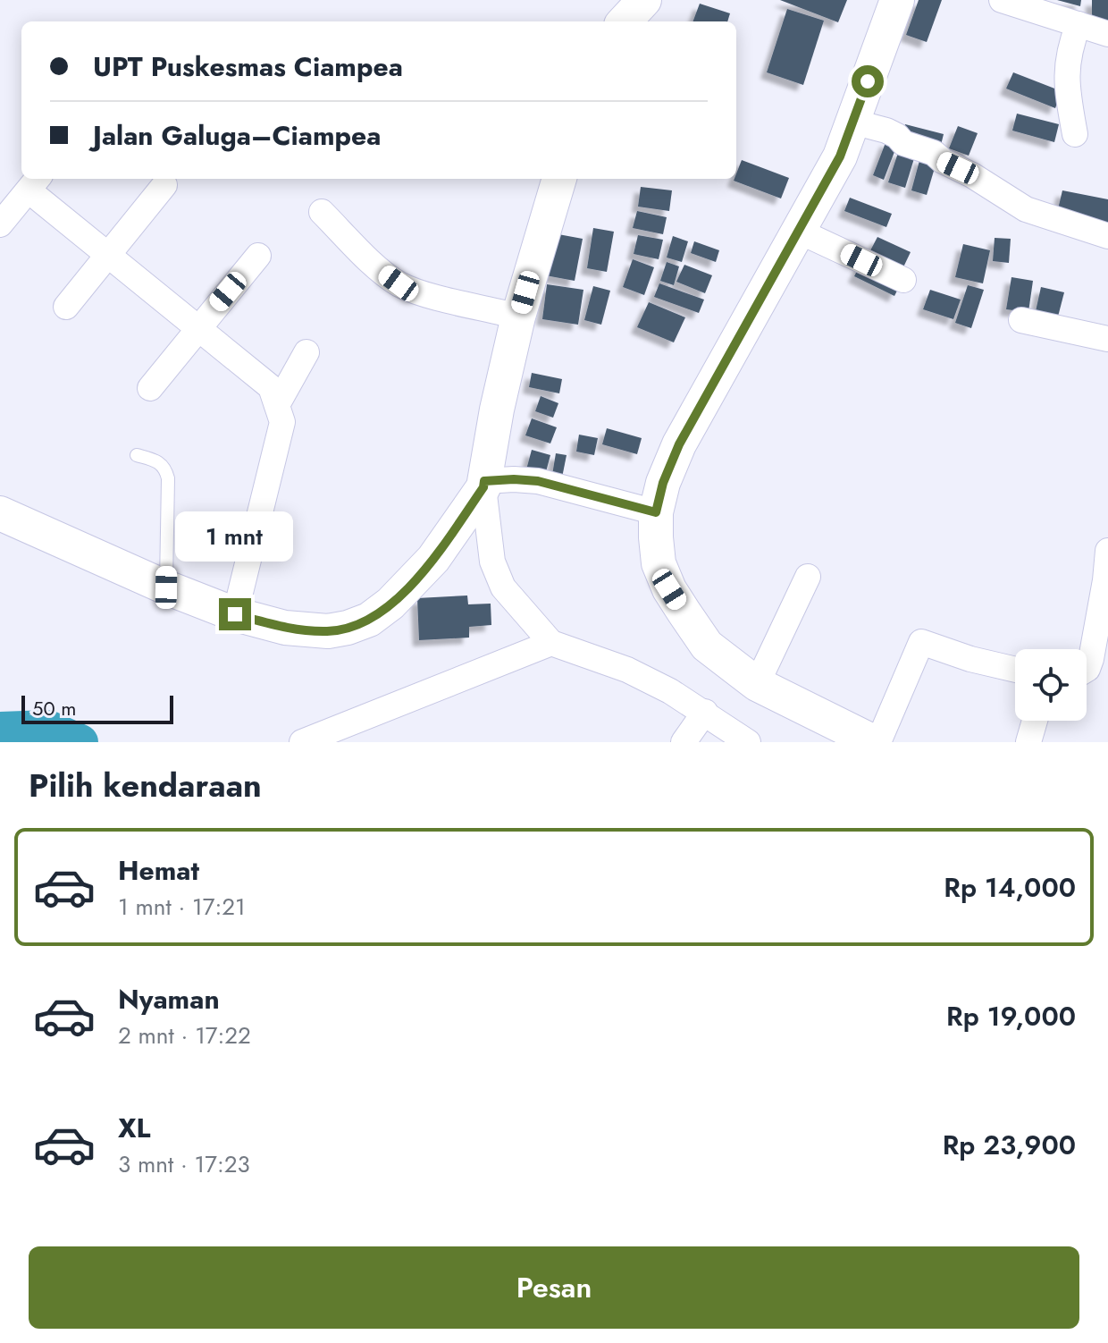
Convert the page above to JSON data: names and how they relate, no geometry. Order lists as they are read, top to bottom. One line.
{"scale_bar":"50 m","page":{"banner":["UPT Puskesmas Ciampea","Jalan Galuga–Ciampea"],"bubble":"1 mnt","scale":"50 m","heading":"Pilih kendaraan","list":[{"name":"Hemat","note":"1 mnt · 17:21","value":"Rp 14,000"},{"name":"Nyaman","note":"2 mnt · 17:22","value":"Rp 19,000"},{"name":"XL","note":"3 mnt · 17:23","value":"Rp 23,900"}],"buttons":"Pesan"}}
